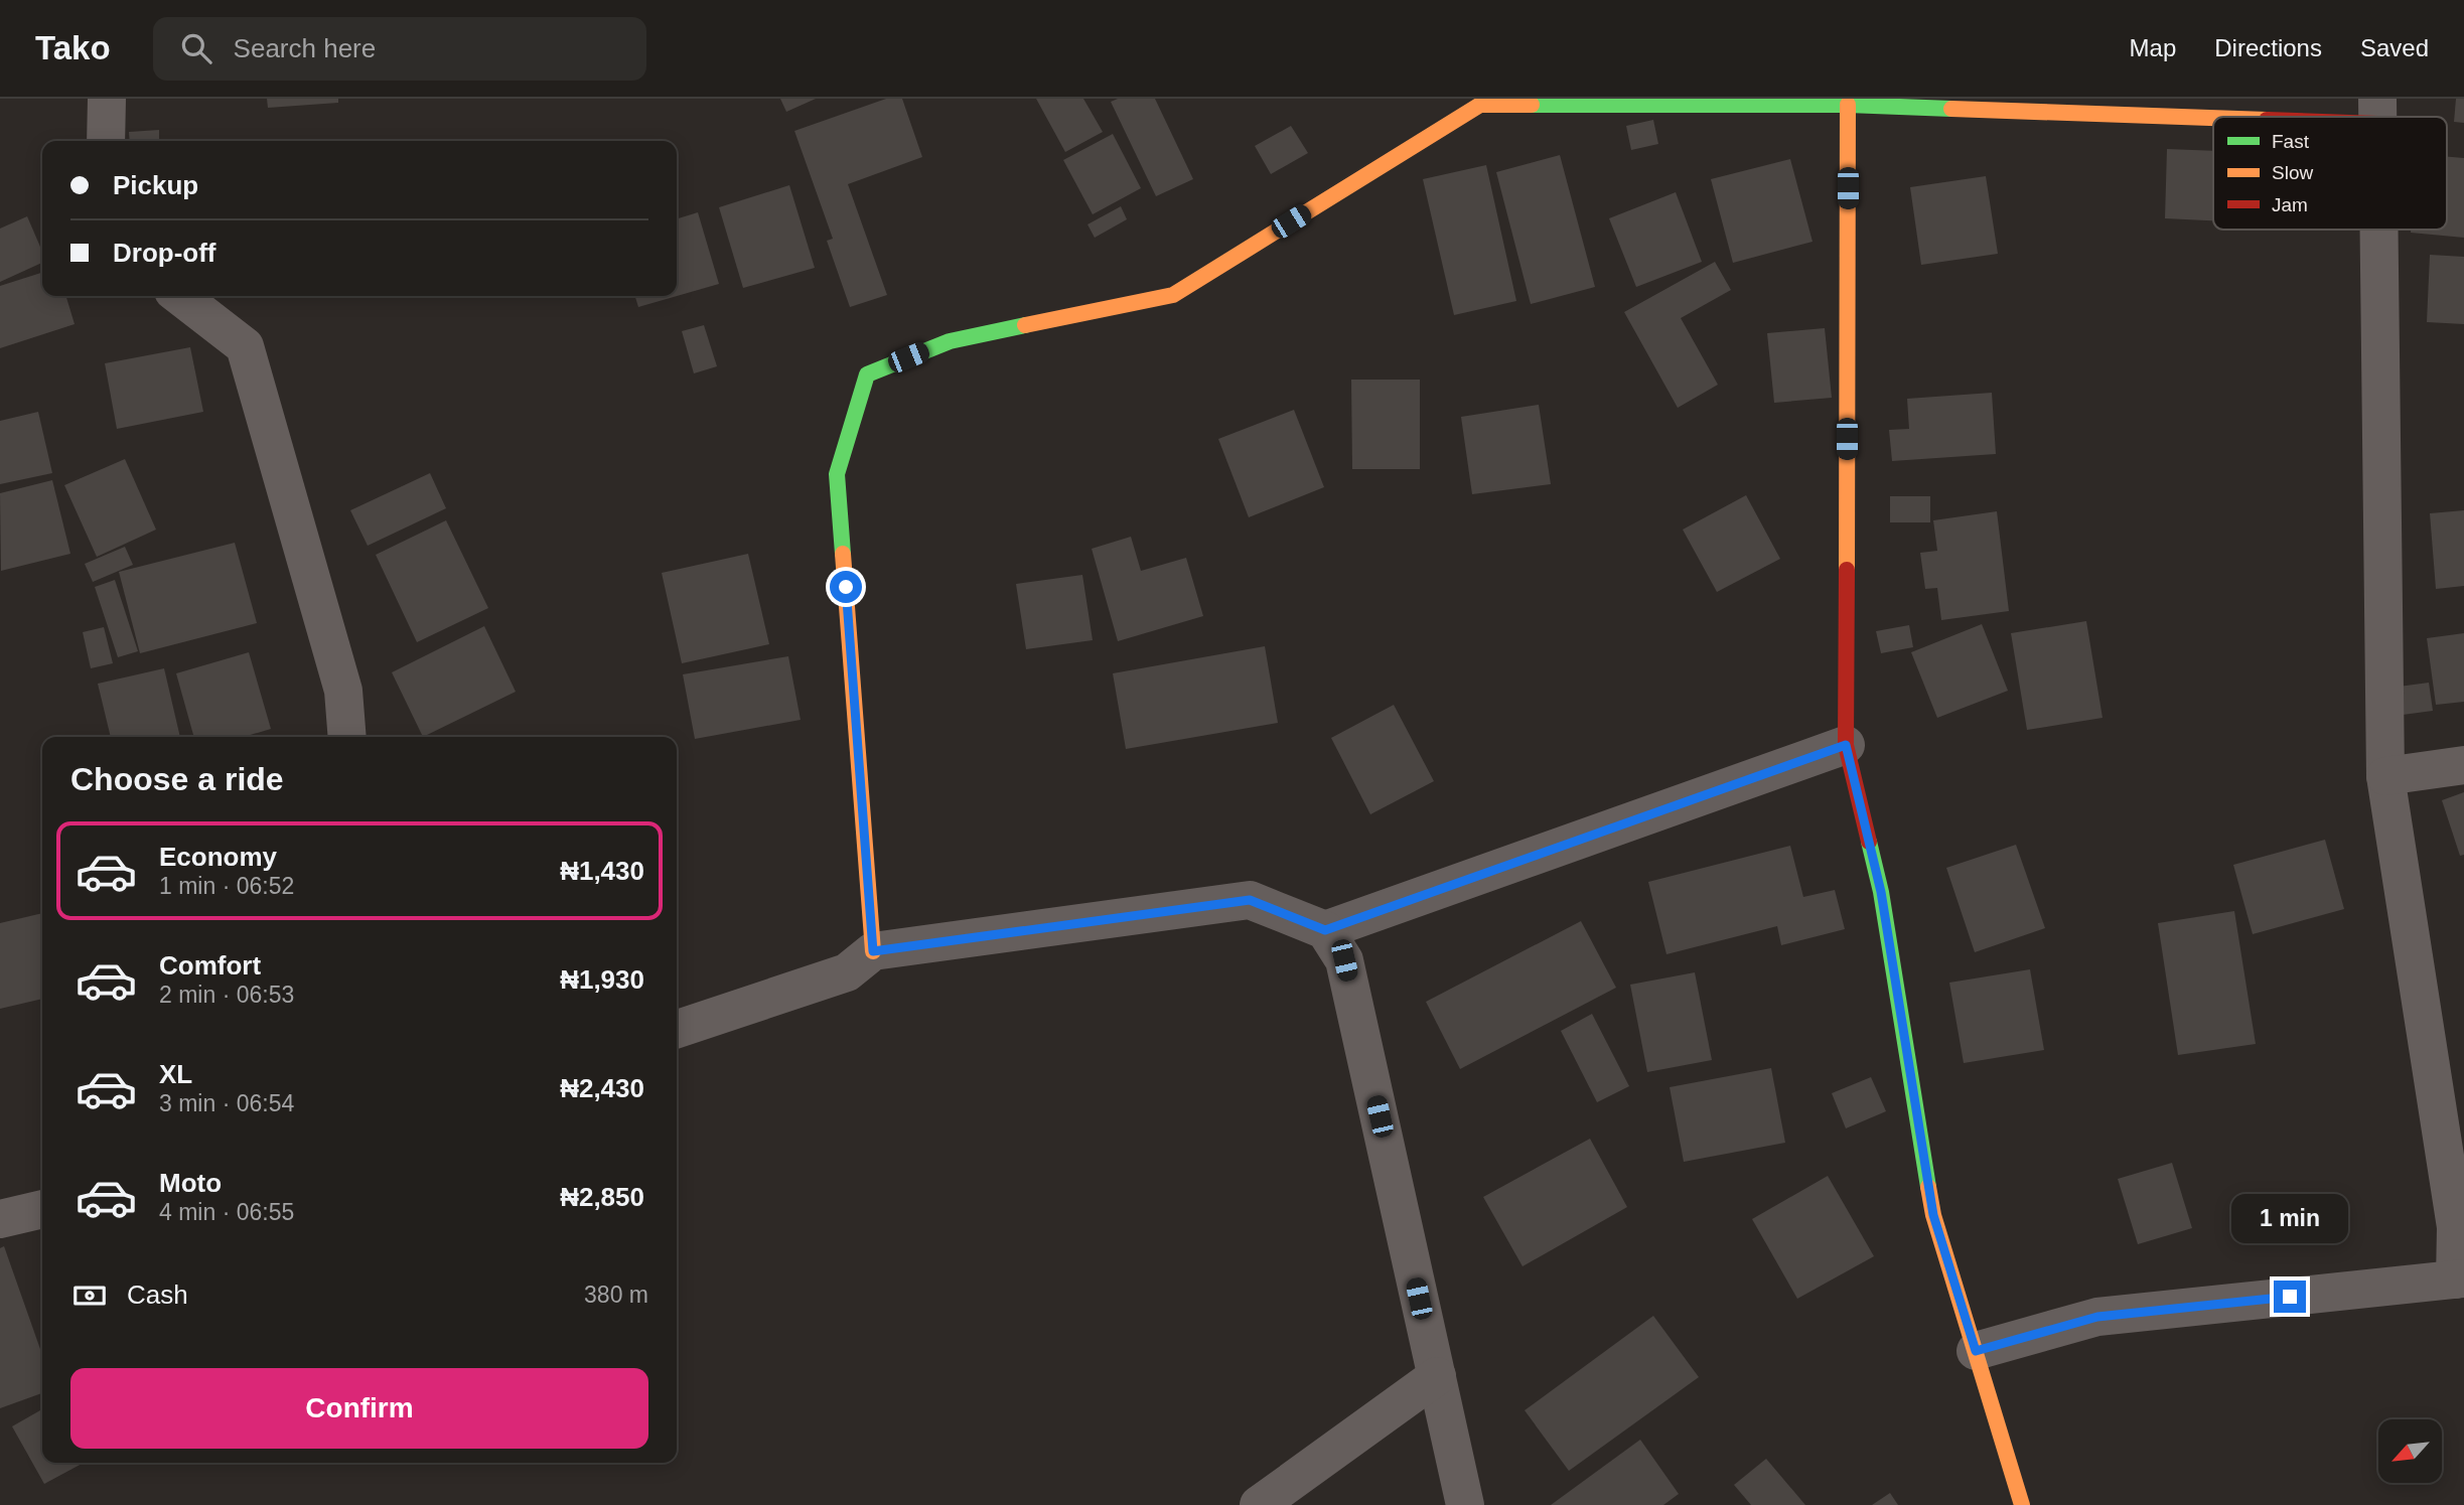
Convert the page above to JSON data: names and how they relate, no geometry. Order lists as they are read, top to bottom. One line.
{"legend":["Fast","Slow","Jam"],"north":"bottom left","page":{"header":"Tako","search":"Search here","nav":["Map","Directions","Saved"],"banner":["Pickup","Drop-off"],"heading":"Choose a ride","list":[{"name":"Economy","note":"1 min · 06:52","value":"₦1,430"},{"name":"Comfort","note":"2 min · 06:53","value":"₦1,930"},{"name":"XL","note":"3 min · 06:54","value":"₦2,430"},{"name":"Moto","note":"4 min · 06:55","value":"₦2,850"}],"bubble":"1 min","pay":["Cash","380 m"],"buttons":"Confirm"}}
